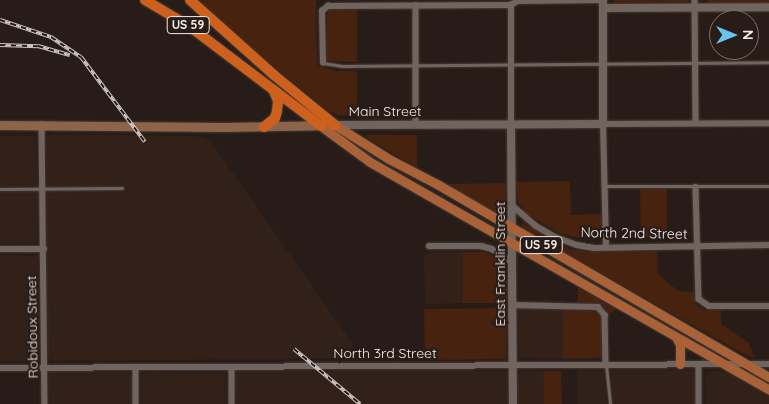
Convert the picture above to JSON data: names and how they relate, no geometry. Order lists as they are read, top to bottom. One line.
{"streets":{"highway":["US 59"],"main road":["Main Street"],"street":["North 2nd Street","East Franklin Street","Robidoux Street","North 3rd Street"]},"crossings":[["US 59","Main Street"],["US 59","East Franklin Street"],["US 59","North 3rd Street"],["Main Street","East Franklin Street"],["Main Street","Robidoux Street"],["North 2nd Street","East Franklin Street"],["East Franklin Street","North 3rd Street"],["Robidoux Street","North 3rd Street"]],"north":"right"}
